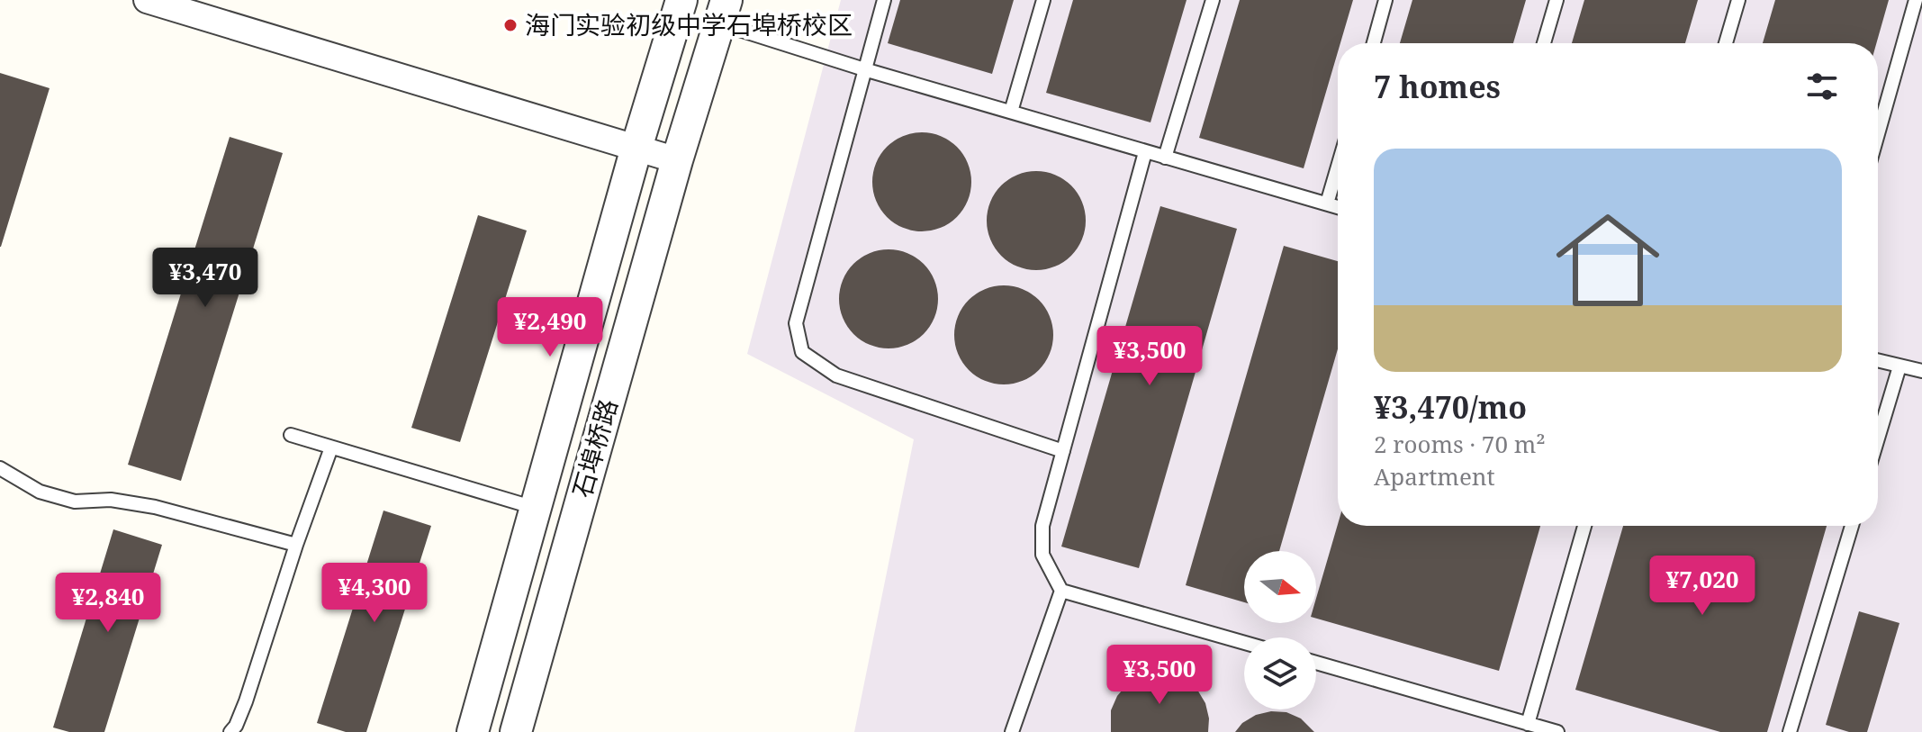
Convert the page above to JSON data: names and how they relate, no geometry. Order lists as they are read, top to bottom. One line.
{"streets":{"street":["石埠桥路"]},"places":["海门实验初级中学石埠桥校区"],"north":"right","page":{"heading":"7 homes","list":[{"name":"¥3,470/mo","note":"2 rooms · 70 m² · Apartment"}],"price":["¥3,470","¥2,490","¥3,500","¥7,020","¥4,300","¥2,840","¥3,500"]}}
